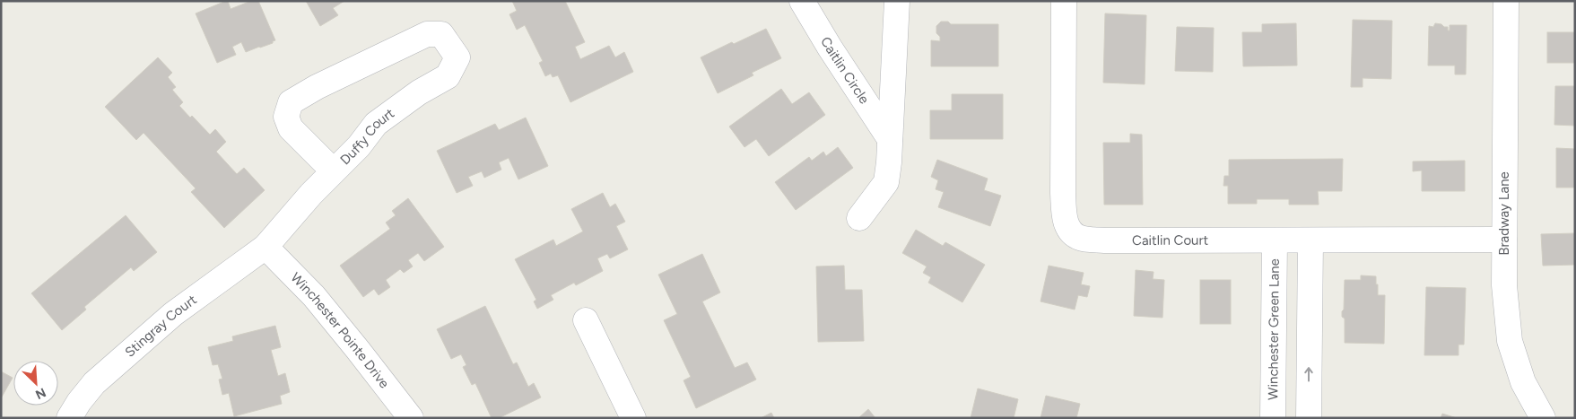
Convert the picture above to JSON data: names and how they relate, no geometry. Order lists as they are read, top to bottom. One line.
{"streets":{"street":["Caitlin Circle","Duffy Court","Bradway Lane","Caitlin Court","Stingray Court","Winchester Green Lane","Winchester Pointe Drive"]},"crossings":[["Duffy Court","Stingray Court"],["Duffy Court","Winchester Pointe Drive"],["Bradway Lane","Caitlin Court"],["Caitlin Court","Winchester Green Lane"],["Stingray Court","Winchester Pointe Drive"]],"north":"bottom right"}
